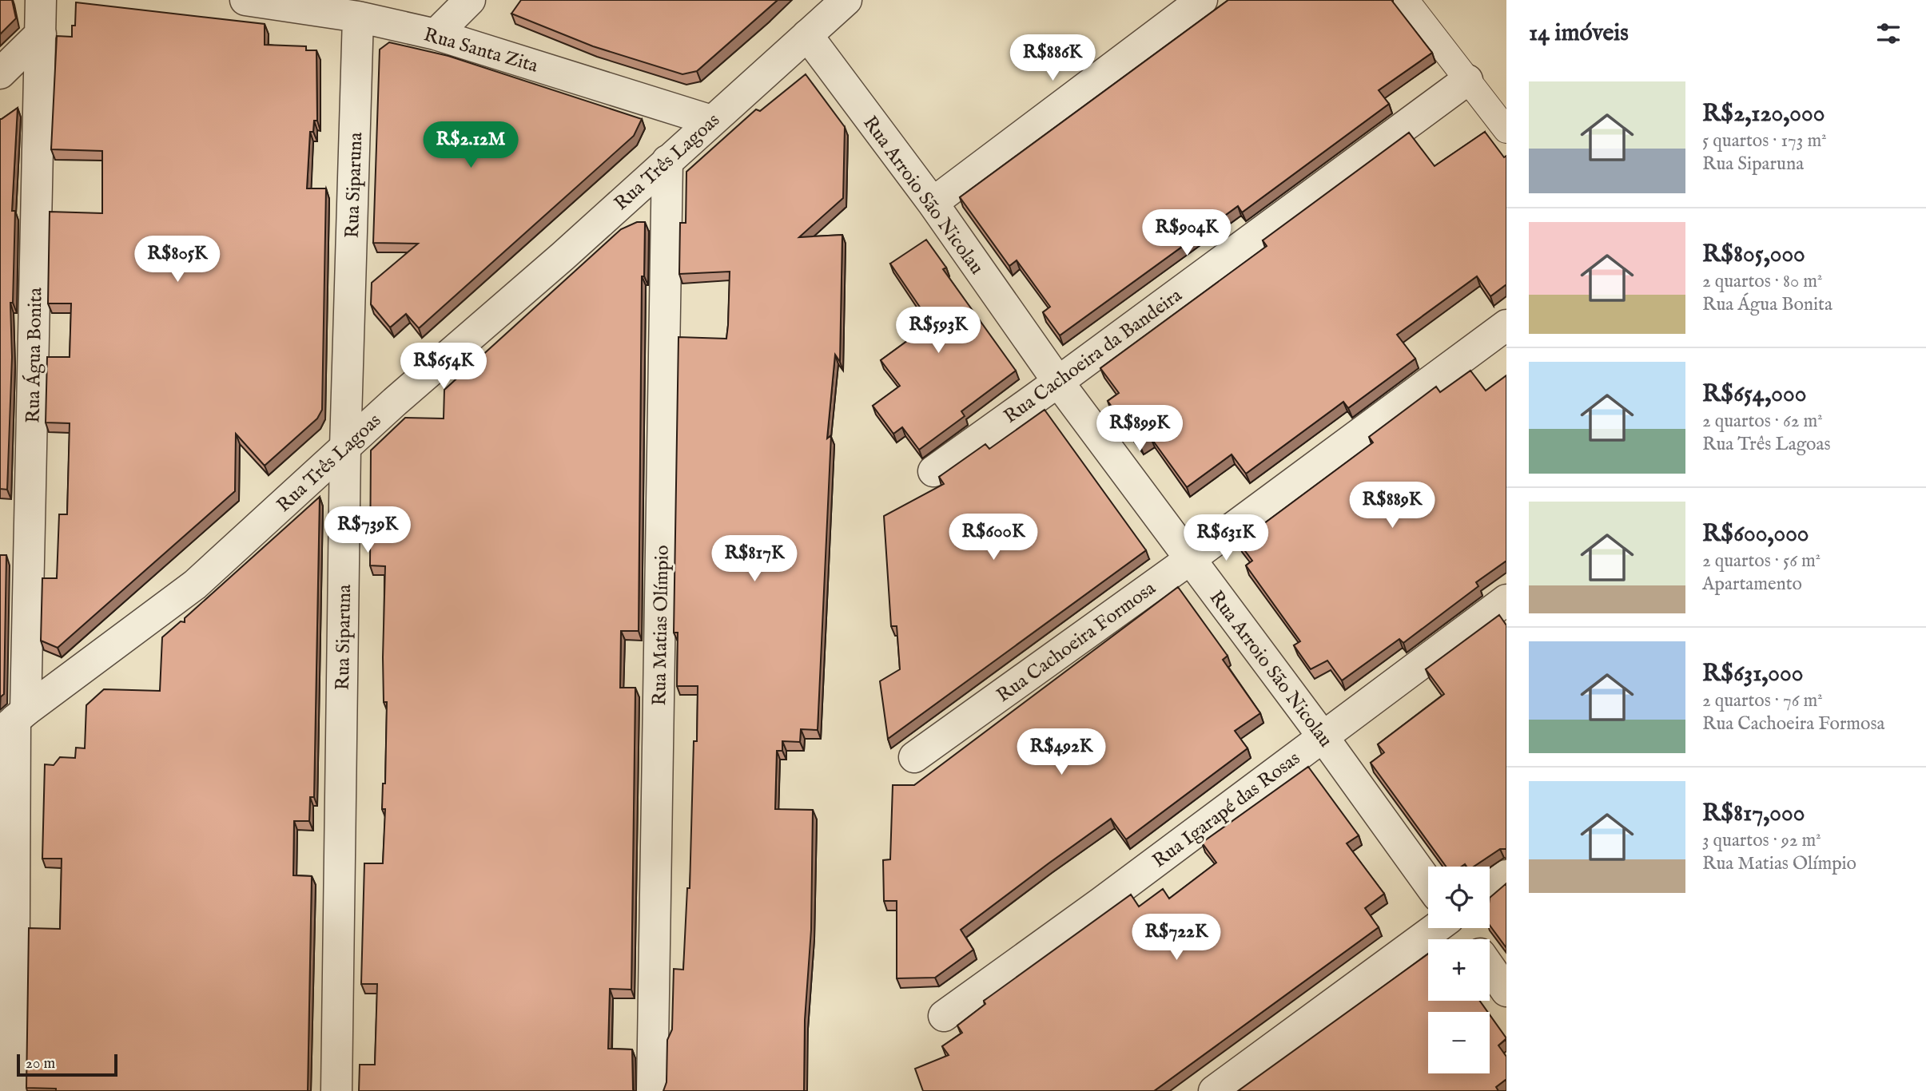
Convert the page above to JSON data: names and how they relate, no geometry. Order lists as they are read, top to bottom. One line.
{"streets":{"street":["Rua Santa Zita","Rua Três Lagoas","Rua Siparuna","Rua Arroio São Nicolau","Rua Água Bonita","Rua Cachoeira da Bandeira","Rua Matias Olímpio","Rua Cachoeira Formosa","Rua Igarapé das Rosas"]},"crossings":[["Rua Santa Zita","Rua Três Lagoas"],["Rua Santa Zita","Rua Siparuna"],["Rua Três Lagoas","Rua Siparuna"],["Rua Três Lagoas","Rua Arroio São Nicolau"],["Rua Três Lagoas","Rua Água Bonita"],["Rua Três Lagoas","Rua Matias Olímpio"],["Rua Arroio São Nicolau","Rua Cachoeira da Bandeira"],["Rua Arroio São Nicolau","Rua Cachoeira Formosa"],["Rua Arroio São Nicolau","Rua Igarapé das Rosas"]],"scale_bar":"20 m","page":{"heading":"14 imóveis","price":["R$886K","R$2.12M","R$904K","R$805K","R$593K","R$654K","R$899K","R$889K","R$739K","R$600K","R$631K","R$817K","R$492K","R$722K"],"list":[{"name":"R$2,120,000","note":"5 quartos · 173 m² · Rua Siparuna"},{"name":"R$805,000","note":"2 quartos · 80 m² · Rua Água Bonita"},{"name":"R$654,000","note":"2 quartos · 62 m² · Rua Três Lagoas"},{"name":"R$600,000","note":"2 quartos · 56 m² · Apartamento"},{"name":"R$631,000","note":"2 quartos · 76 m² · Rua Cachoeira Formosa"},{"name":"R$817,000","note":"3 quartos · 92 m² · Rua Matias Olímpio"}],"map_buttons":["+","−"],"scale":"20 m"}}
